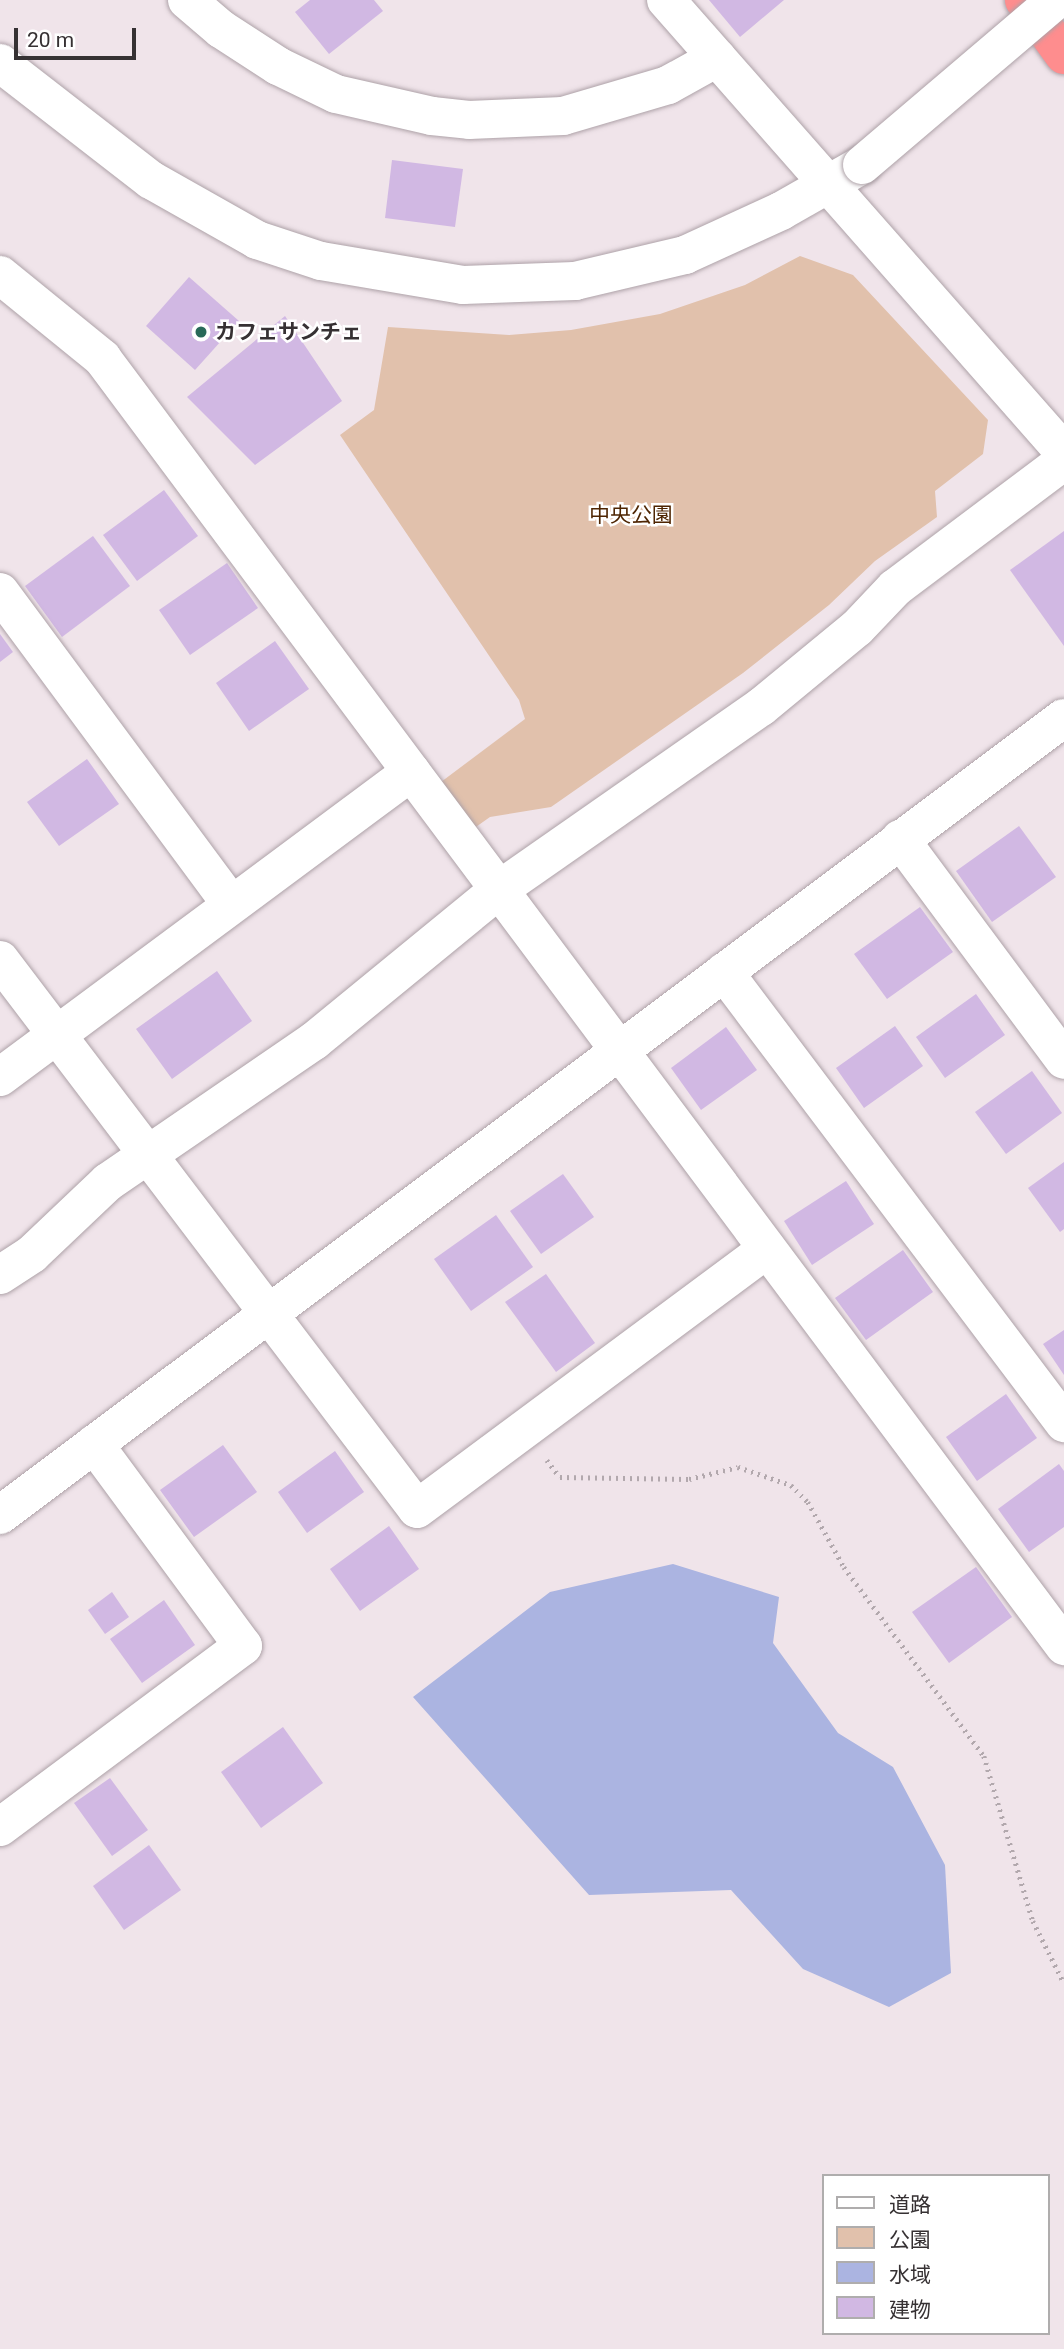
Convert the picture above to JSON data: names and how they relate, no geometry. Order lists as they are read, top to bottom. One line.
{"parks":["中央公園"],"places":["カフェサンチェ"],"legend":["道路","公園","水域","建物"],"scale_bar":"20 m"}
